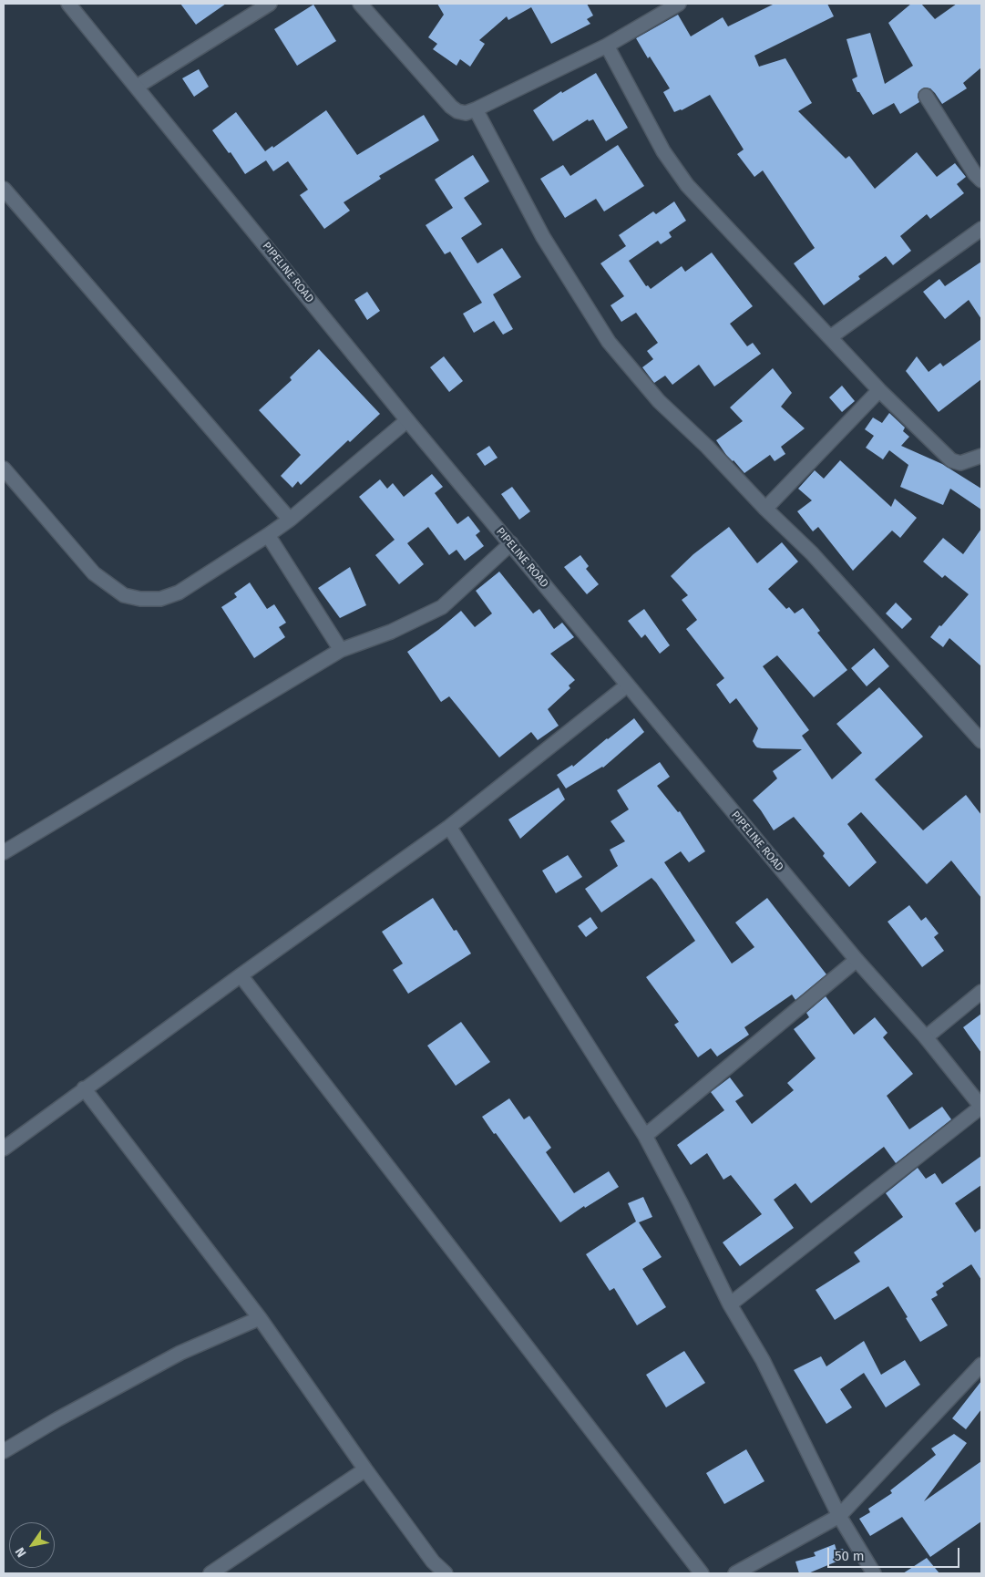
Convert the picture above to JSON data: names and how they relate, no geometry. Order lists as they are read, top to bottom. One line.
{"streets":{"street":["PIPELINE ROAD"]},"scale_bar":"50 m","north":"bottom left"}
